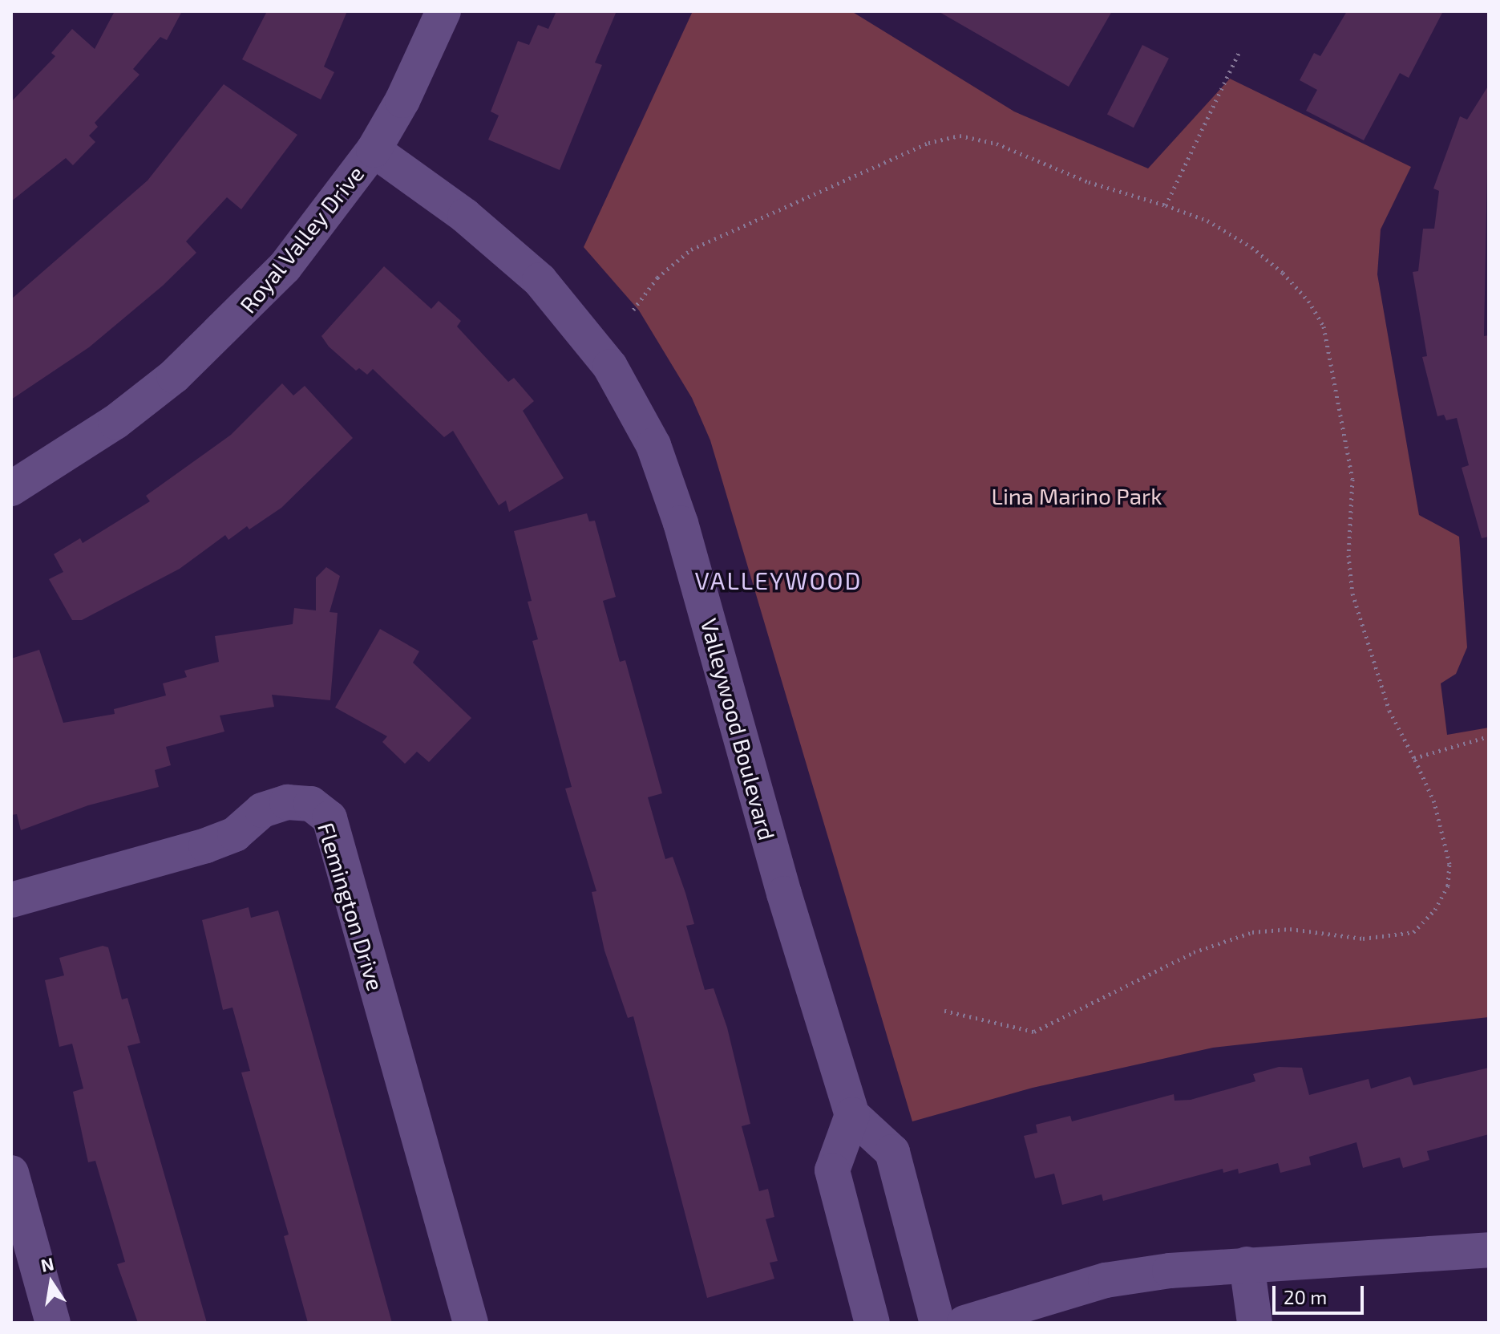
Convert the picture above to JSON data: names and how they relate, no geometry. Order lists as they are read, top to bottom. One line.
{"streets":{"street":["Royal Valley Drive","Valleywood Boulevard","Flemington Drive"]},"crossings":[["Royal Valley Drive","Valleywood Boulevard"]],"districts":["VALLEYWOOD"],"parks":["Lina Marino Park"],"scale_bar":"20 m","north":"top"}
